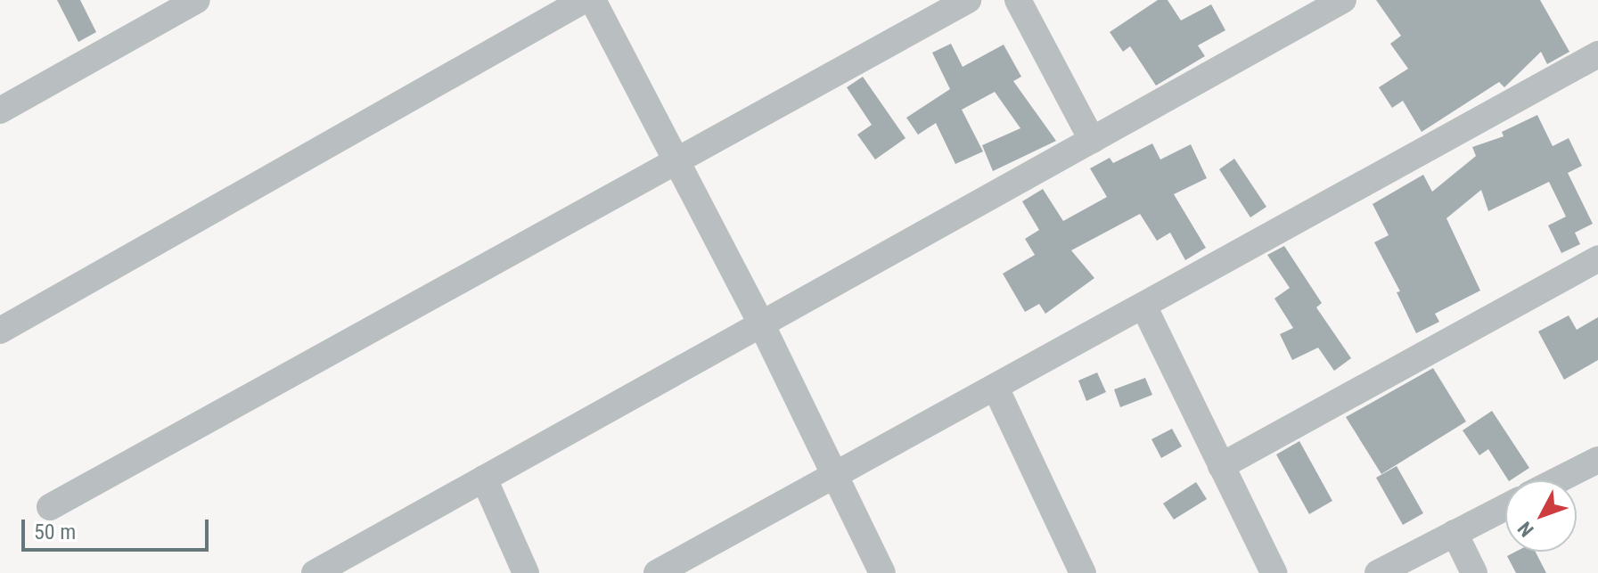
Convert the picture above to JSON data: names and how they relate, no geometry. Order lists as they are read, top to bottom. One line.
{"scale_bar":"50 m","north":"bottom left"}
